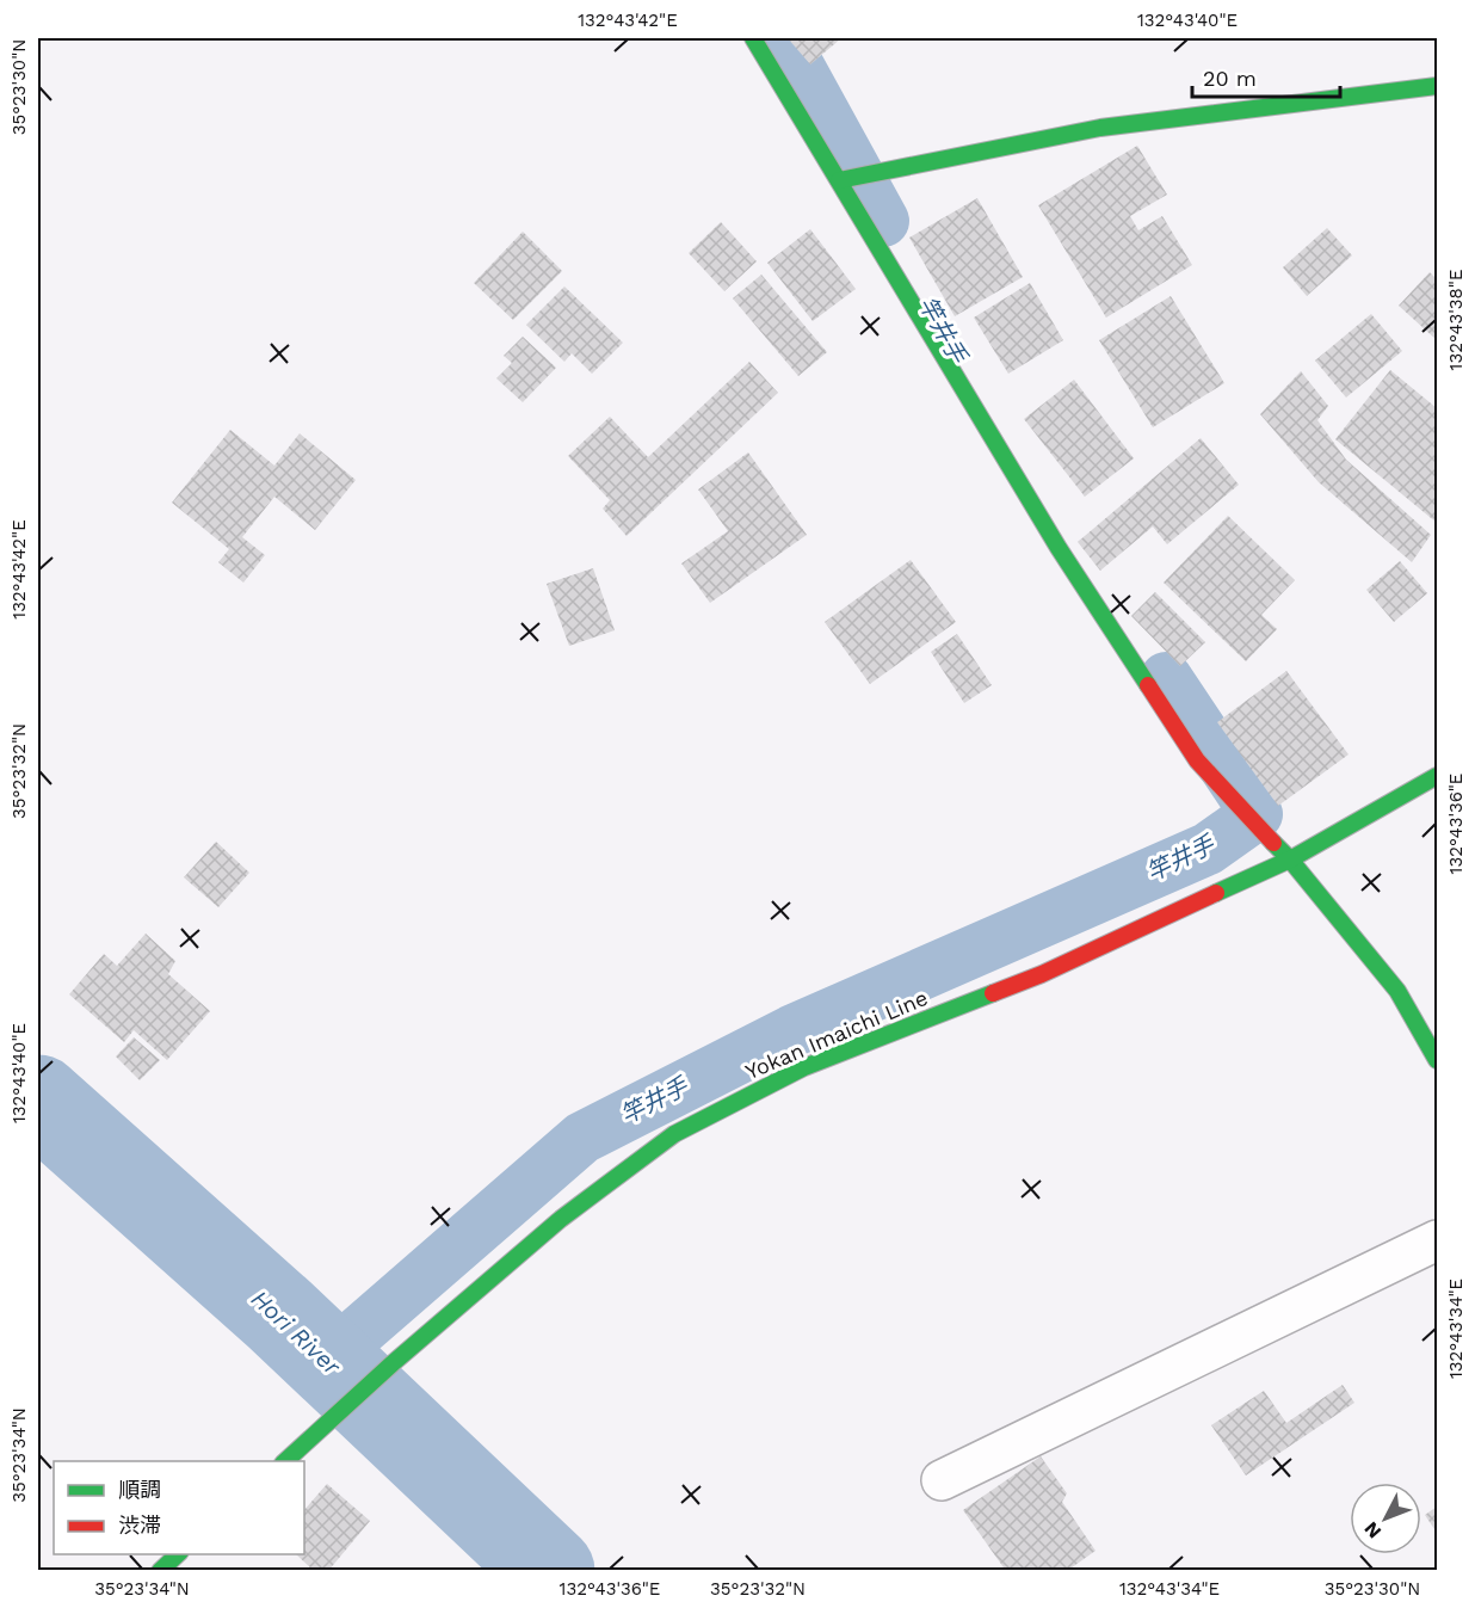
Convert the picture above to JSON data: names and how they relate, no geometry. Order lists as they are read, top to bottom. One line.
{"streets":{"street":["Yokan Imaichi Line"]},"water":["竿井手","Hori River"],"legend":["順調","渋滞"],"scale_bar":"20 m","north":"bottom left","coordinates":["132°43'42\"E","132°43'40\"E","35°23'30\"N","132°43'38\"E","35°23'32\"N","132°43'36\"E","132°43'34\"E","35°23'34\"N"]}
